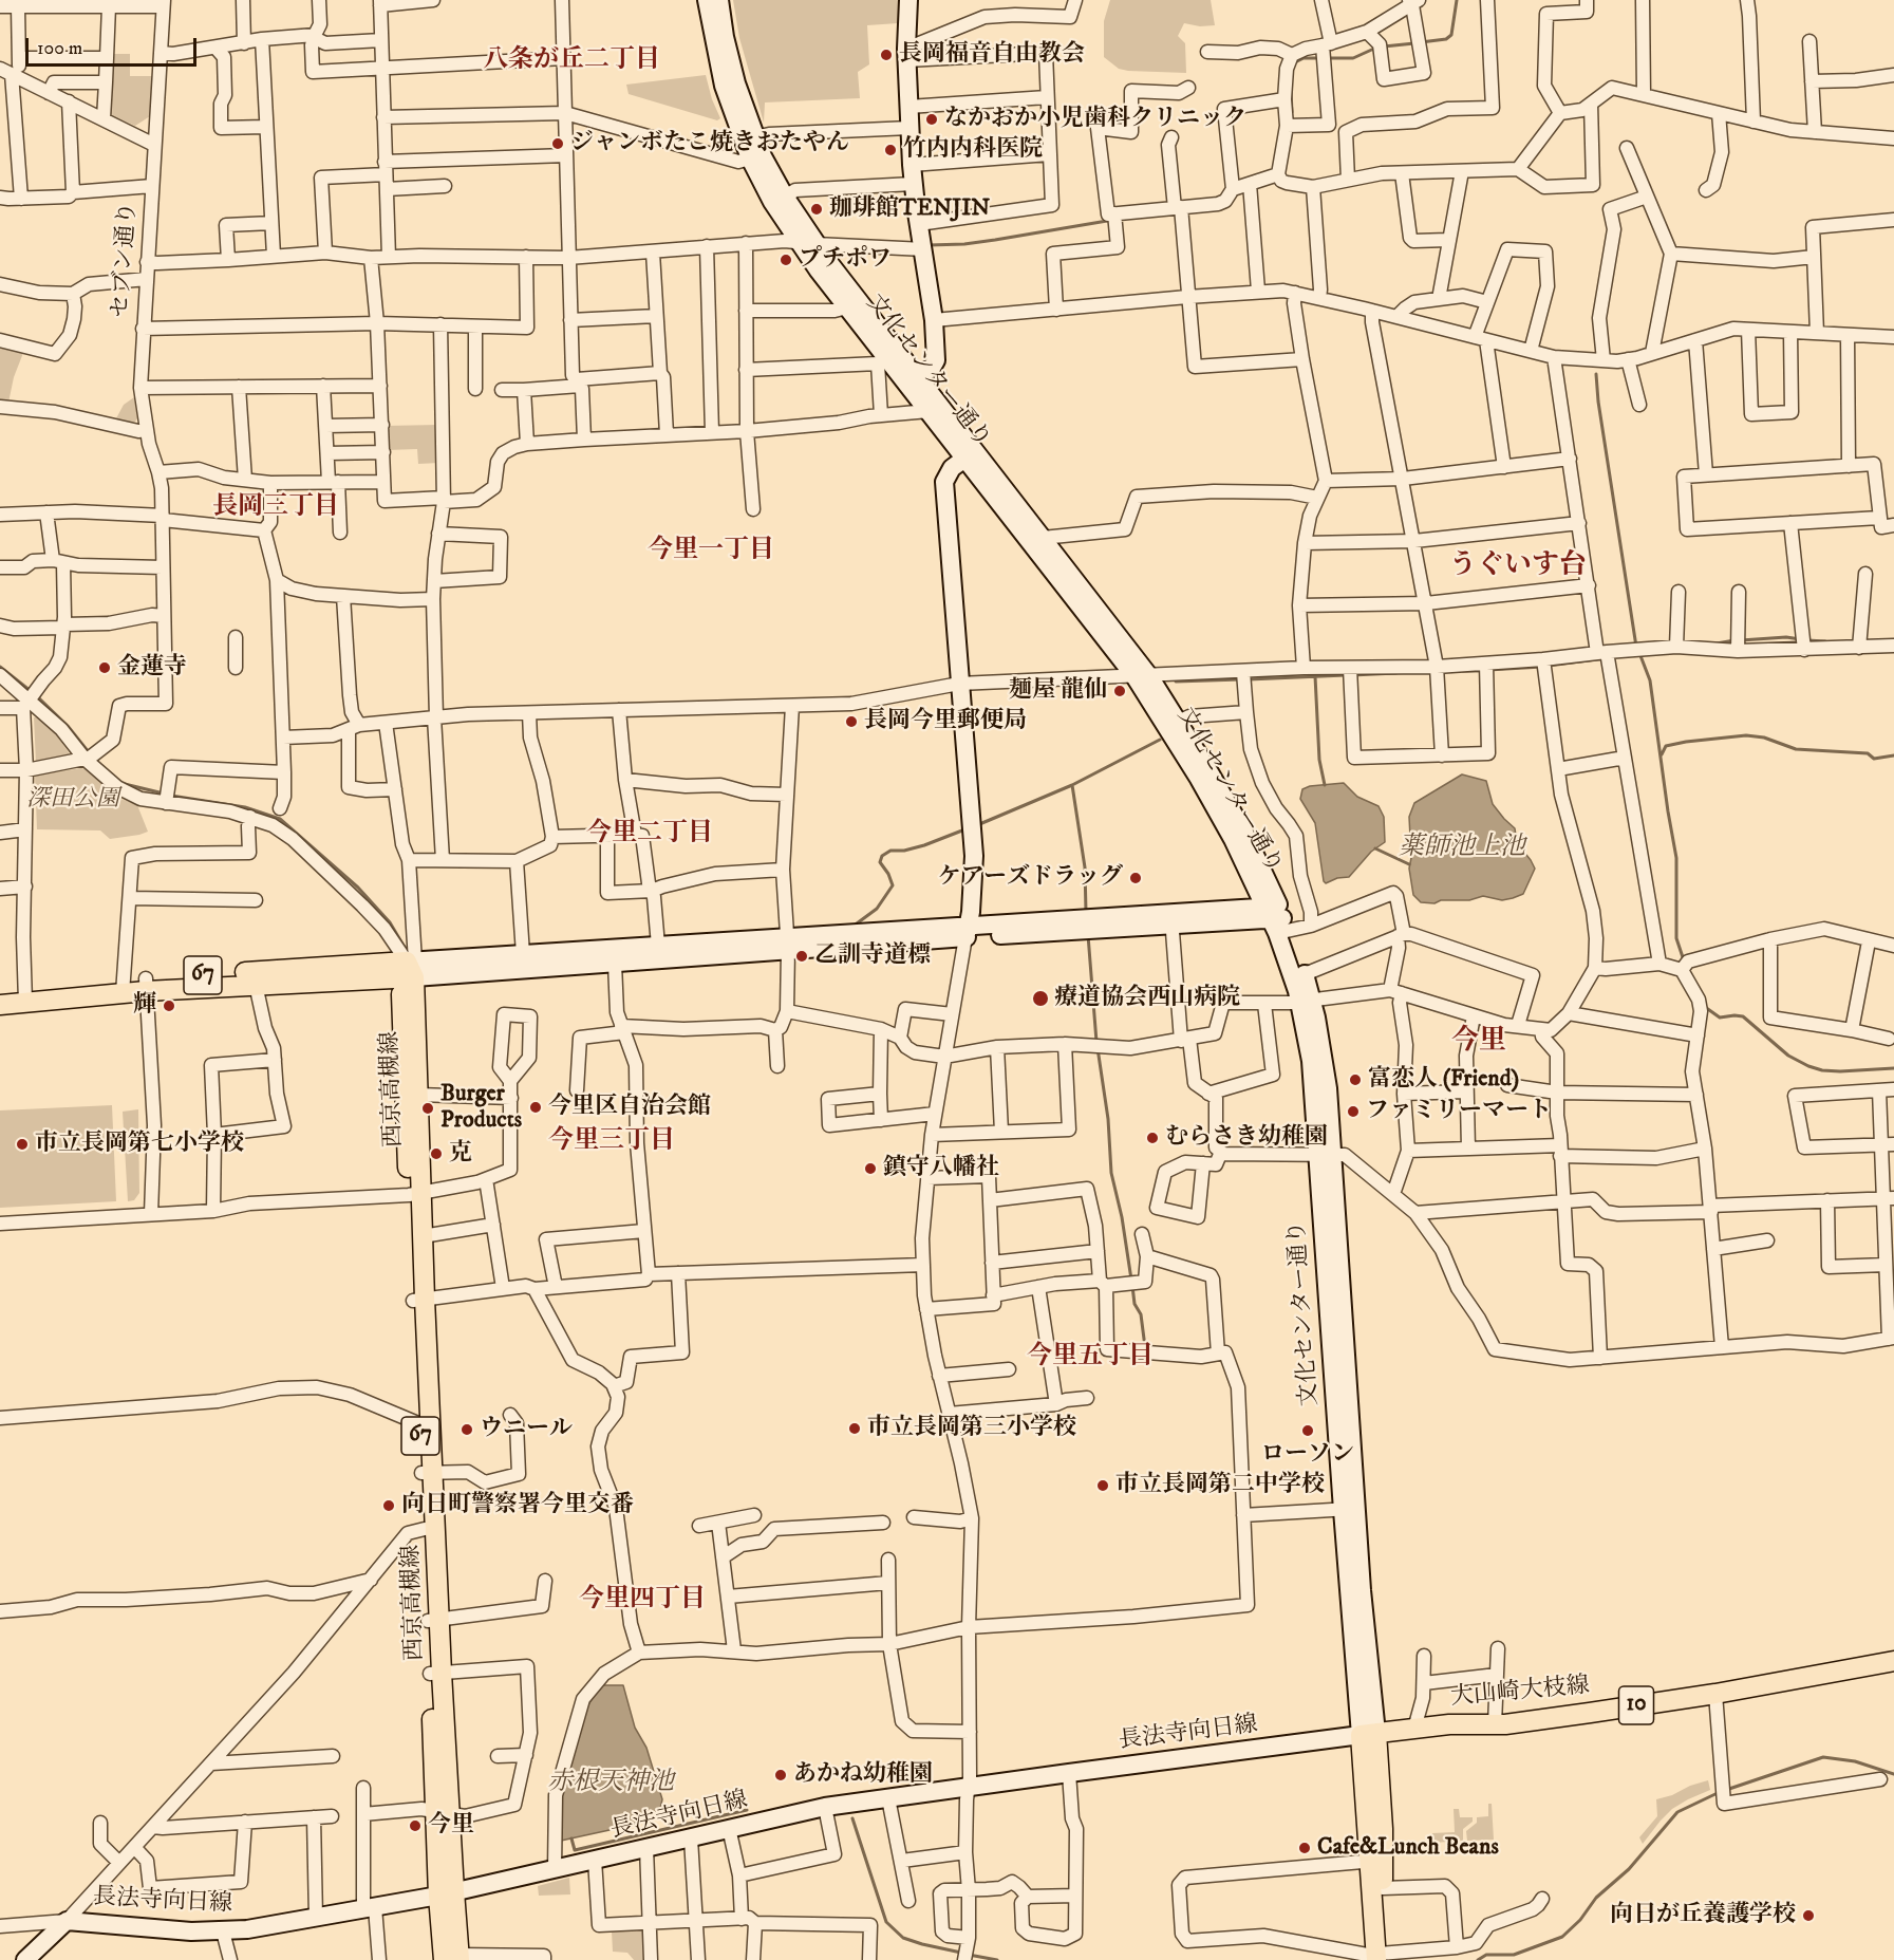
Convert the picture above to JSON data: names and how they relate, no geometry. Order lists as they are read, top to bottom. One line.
{"streets":{"main road":["67","西京高槻線","大山崎大枝線","10"],"street":["セブン通り","文化センター通り","長法寺向日線"]},"crossings":[["文化センター通り","大山崎大枝線"],["文化センター通り","長法寺向日線"],["67","西京高槻線"],["西京高槻線","長法寺向日線"],["大山崎大枝線","長法寺向日線"]],"districts":["八条が丘二丁目","長岡三丁目","今里一丁目","うぐいす台","今里二丁目","今里","今里三丁目","今里五丁目","今里四丁目"],"water":["薬師池上池","赤根天神池"],"parks":["深田公園"],"places":["長岡福音自由教会","なかおか小児歯科クリニック","ジャンボたこ焼きおたやん","竹内内科医院","珈琲館TENJIN","プチポワ","金蓮寺","麺屋 龍仙","長岡今里郵便局","ケアーズドラッグ","乙訓寺道標","療道協会西山病院","輝","富恋人 (Friend)","今里区自治会館","Burger Products","ファミリーマート","むらさき幼稚園","市立長岡第七小学校","克","鎮守八幡社","市立長岡第三小学校","ウニール","ローソン","市立長岡第二中学校","向日町警察署今里交番","あかね幼稚園","今里","Cafe&Lunch Beans","向日が丘養護学校"],"scale_bar":"100 m"}
